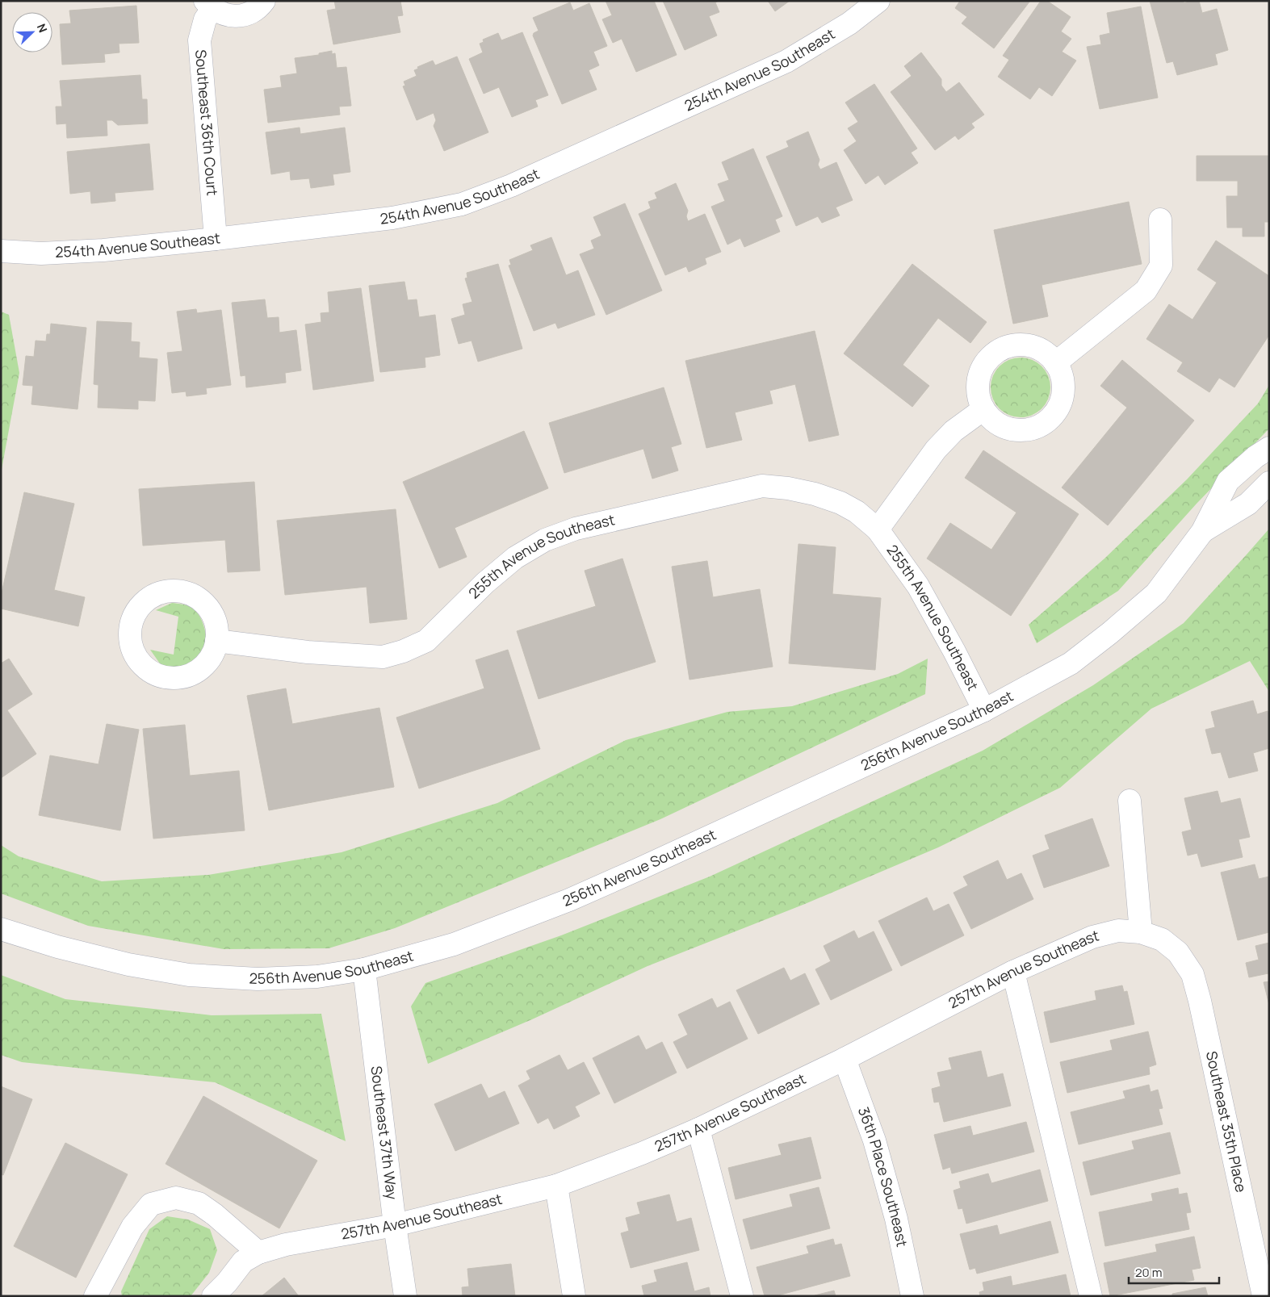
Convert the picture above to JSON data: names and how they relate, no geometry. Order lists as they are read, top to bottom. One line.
{"streets":{"street":["254th Avenue Southeast","Southeast 36th Court","255th Avenue Southeast","256th Avenue Southeast","257th Avenue Southeast","Southeast 35th Place","Southeast 37th Way","36th Place Southeast"]},"crossings":[["254th Avenue Southeast","Southeast 36th Court"],["255th Avenue Southeast","256th Avenue Southeast"],["256th Avenue Southeast","Southeast 37th Way"],["257th Avenue Southeast","Southeast 35th Place"],["257th Avenue Southeast","Southeast 37th Way"],["257th Avenue Southeast","36th Place Southeast"]],"scale_bar":"20 m","north":"top right"}
